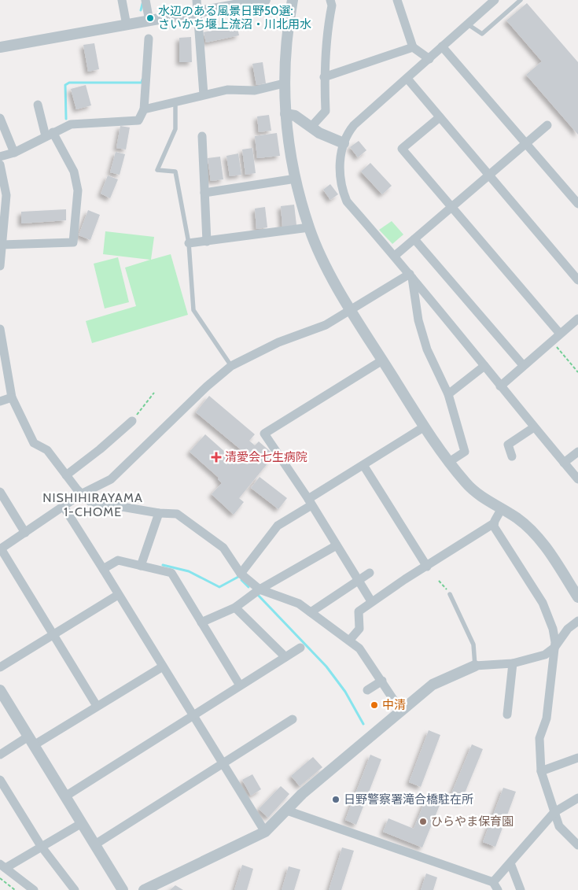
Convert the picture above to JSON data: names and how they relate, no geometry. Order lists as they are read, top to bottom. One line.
{"districts":["NISHIHIRAYAMA 1-CHOME"],"places":{"other":["水辺のある風景日野50選: さいかち堰上流沼・川北用水","中清","日野警察署滝合橋駐在所","ひらやま保育園"],"health":["清愛会七生病院"]}}
